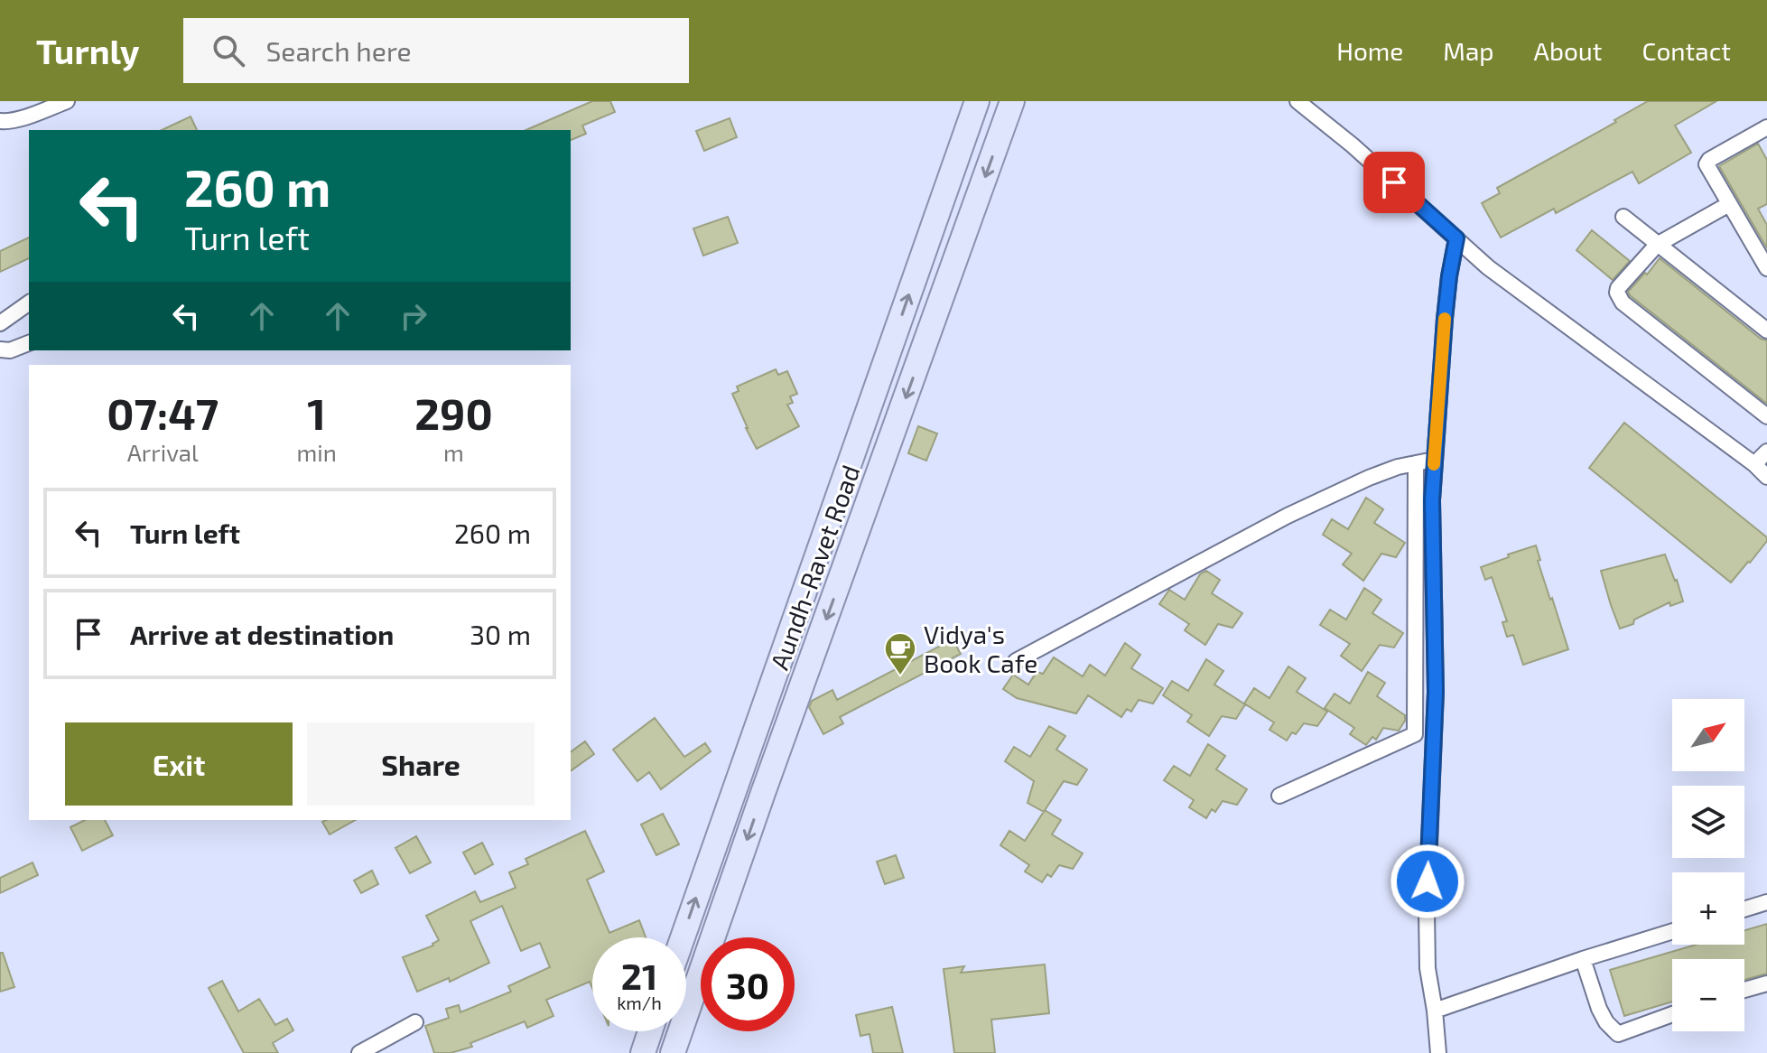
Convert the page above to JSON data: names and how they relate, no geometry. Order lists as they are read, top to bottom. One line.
{"streets":{"main road":["Aundh-Ravet Road"]},"places":{"cafe":["Vidya's Book Cafe"]},"north":"top right","page":{"header":"Turnly","search":"Search here","nav":["Home","Map","About","Contact"],"turn":["260 m","Turn left"],"eta":["07:47","Arrival","1","min","290","m"],"list":[{"name":"Turn left","value":"260 m"},{"name":"Arrive at destination","value":"30 m"}],"map_buttons":["+","−"],"buttons":["Exit","Share"],"speed":"21 km/h","limit":"30"}}
